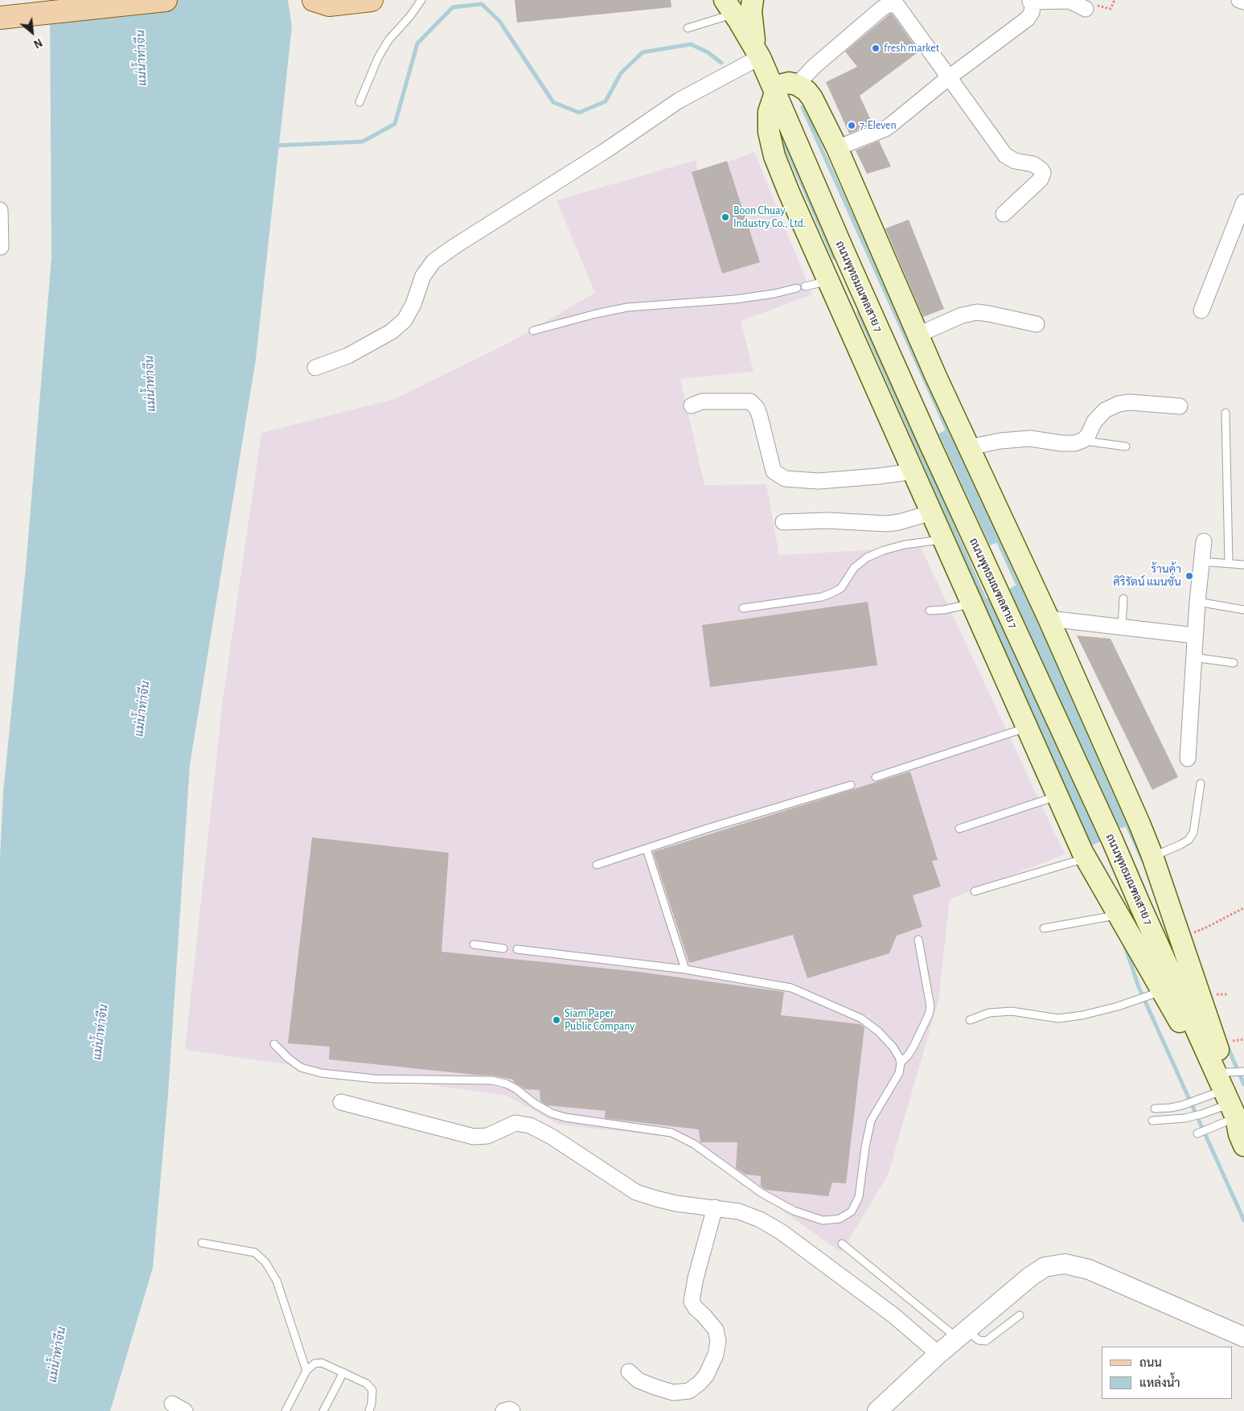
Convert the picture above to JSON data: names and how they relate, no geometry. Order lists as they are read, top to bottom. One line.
{"streets":{"main road":["ถนนพุทธมณฑลสาย 7"]},"water":["แม่น้ำท่าจีน"],"places":["fresh market","7-Eleven","Boon Chuay Industry Co., Ltd.","ร้านค้า ศิริรัตน์ แมนชั่น","Siam Paper Public Company"],"legend":["ถนน","แหล่งน้ำ"],"north":"bottom right"}
